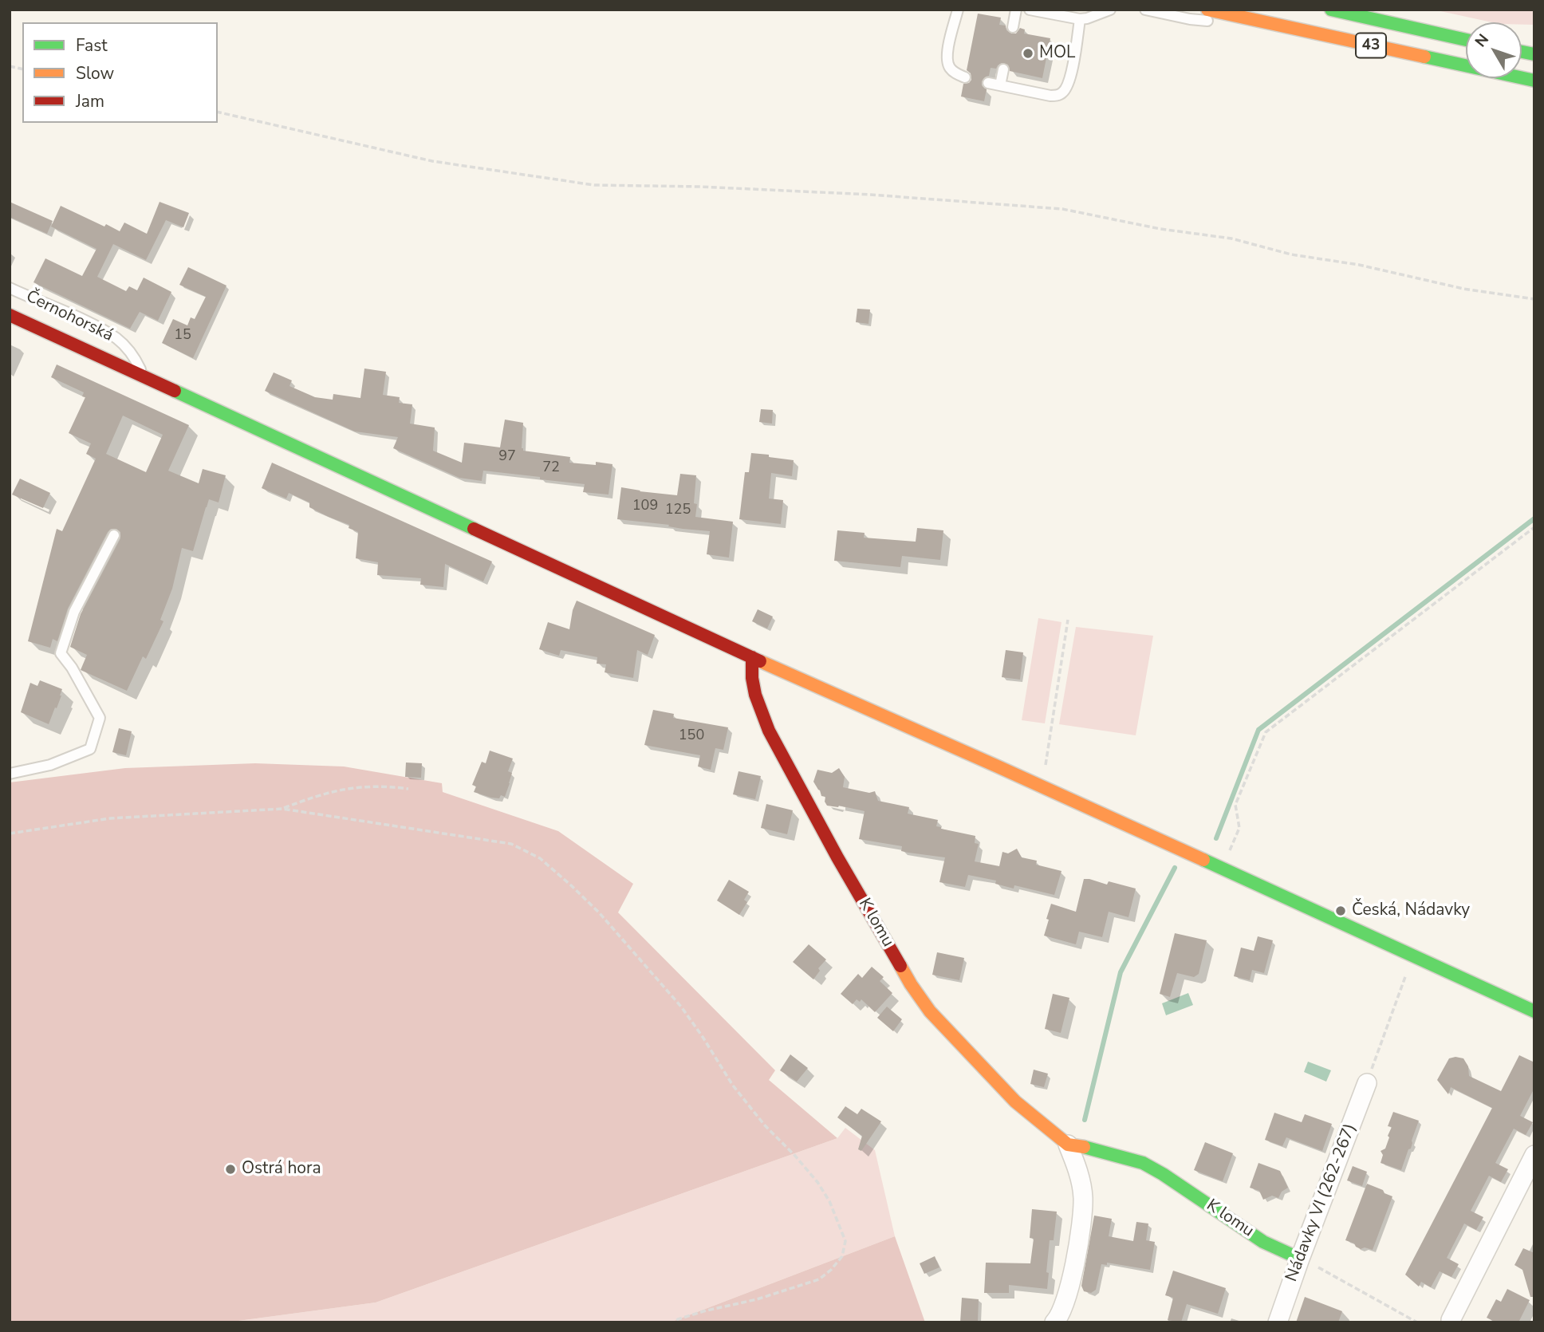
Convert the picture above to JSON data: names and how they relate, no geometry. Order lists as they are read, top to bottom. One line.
{"streets":{"main road":["43","K lomu"],"street":["Nádavky VI (262-267)"],"lane":["Černohorská"]},"crossings":[["K lomu","Nádavky VI (262-267)"]],"places":["MOL","Česká, Nádavky","Ostrá hora"],"house_numbers":["15","97","72","109","125","150"],"legend":["Fast","Slow","Jam"],"north":"top left"}
